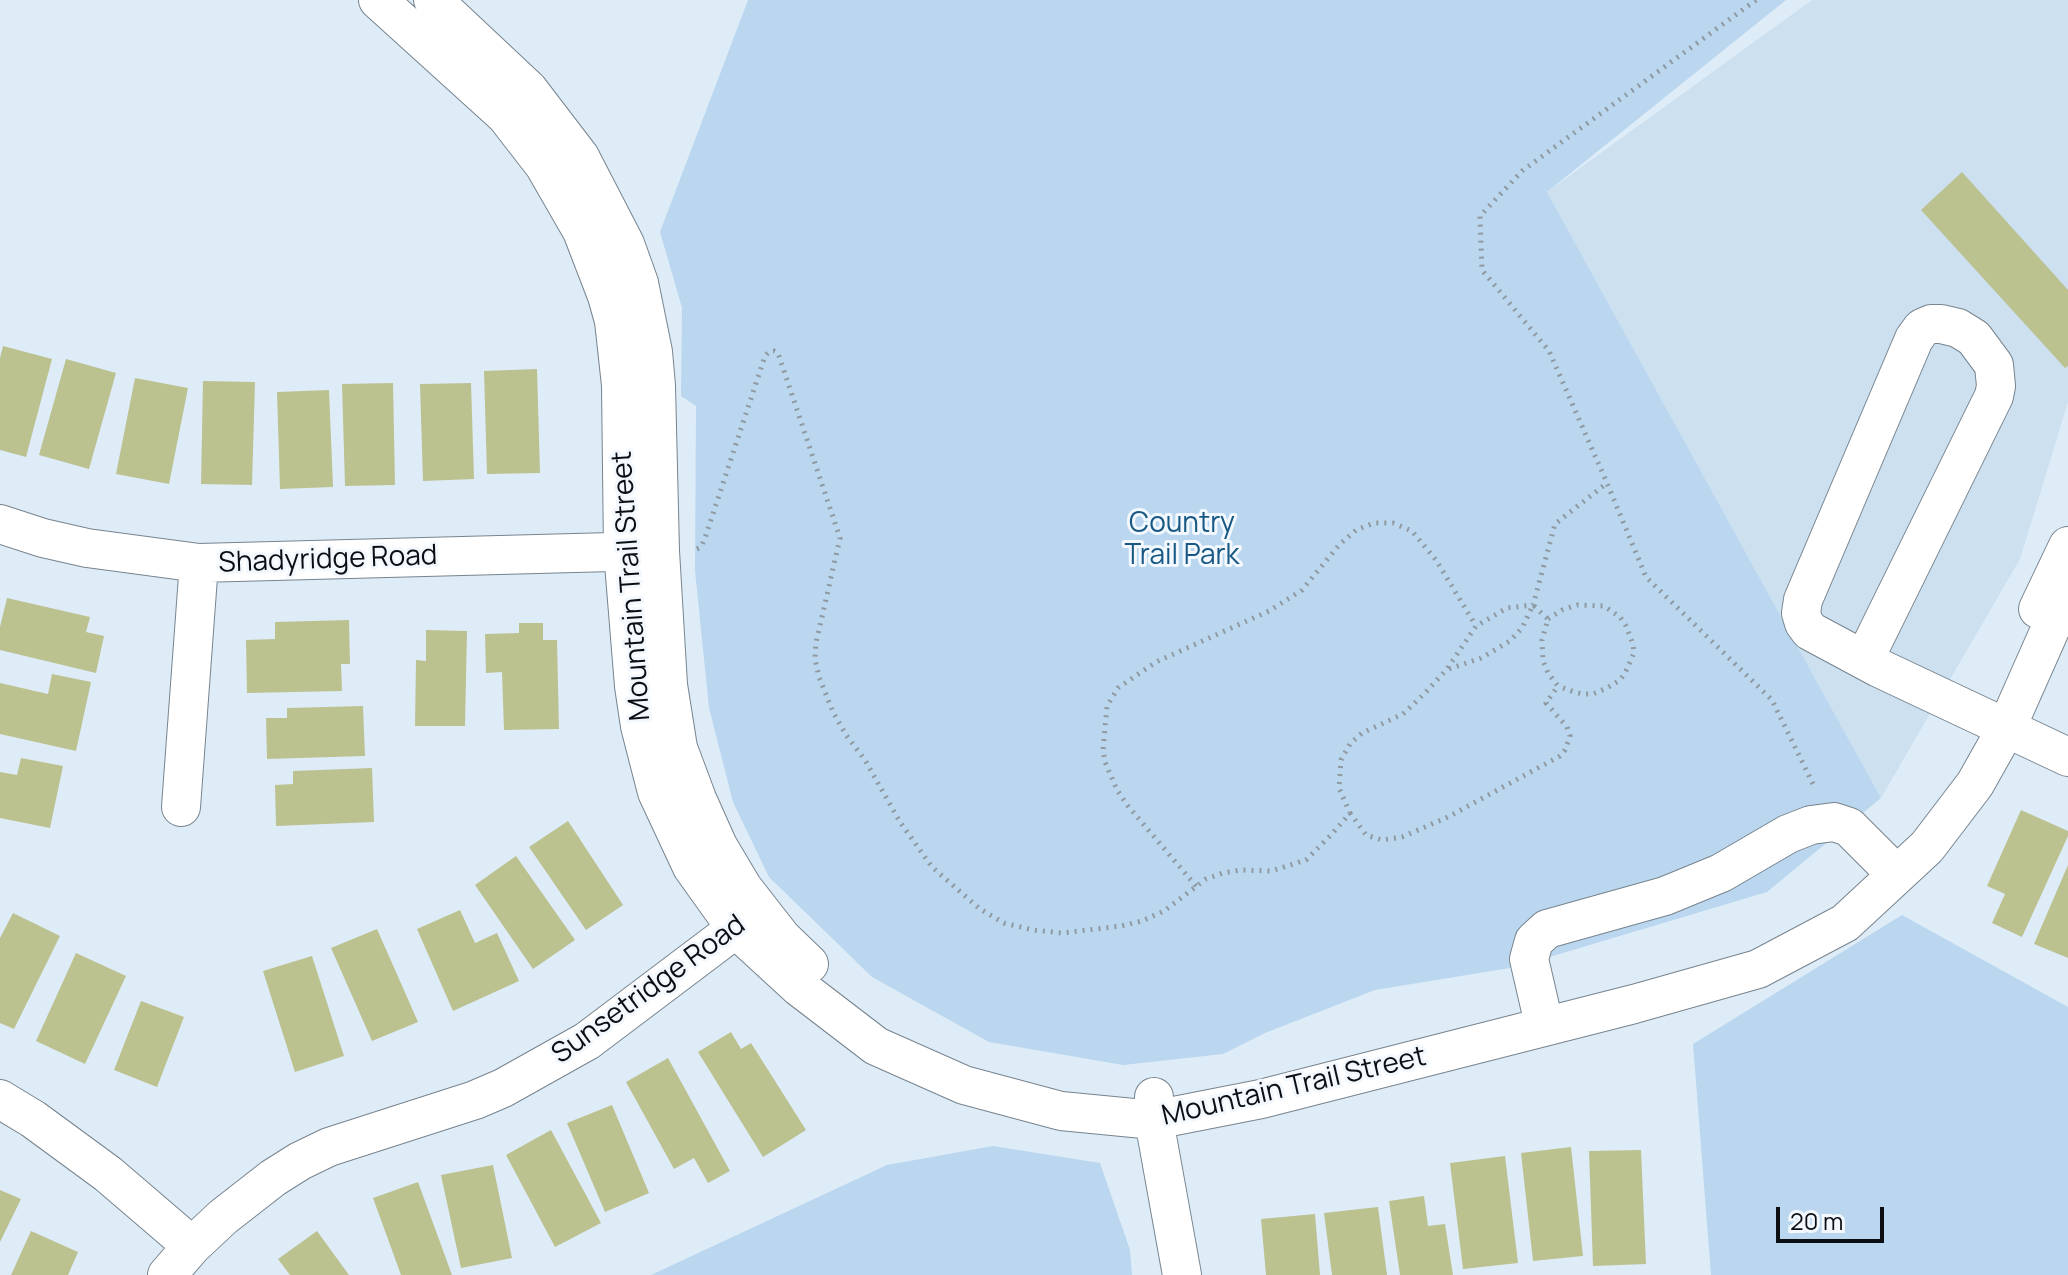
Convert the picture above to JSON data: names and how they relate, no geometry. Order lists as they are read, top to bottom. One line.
{"streets":{"street":["Shadyridge Road","Mountain Trail Street","Sunsetridge Road"]},"crossings":[["Shadyridge Road","Mountain Trail Street"],["Mountain Trail Street","Sunsetridge Road"]],"parks":["Country Trail Park"],"scale_bar":"20 m"}
